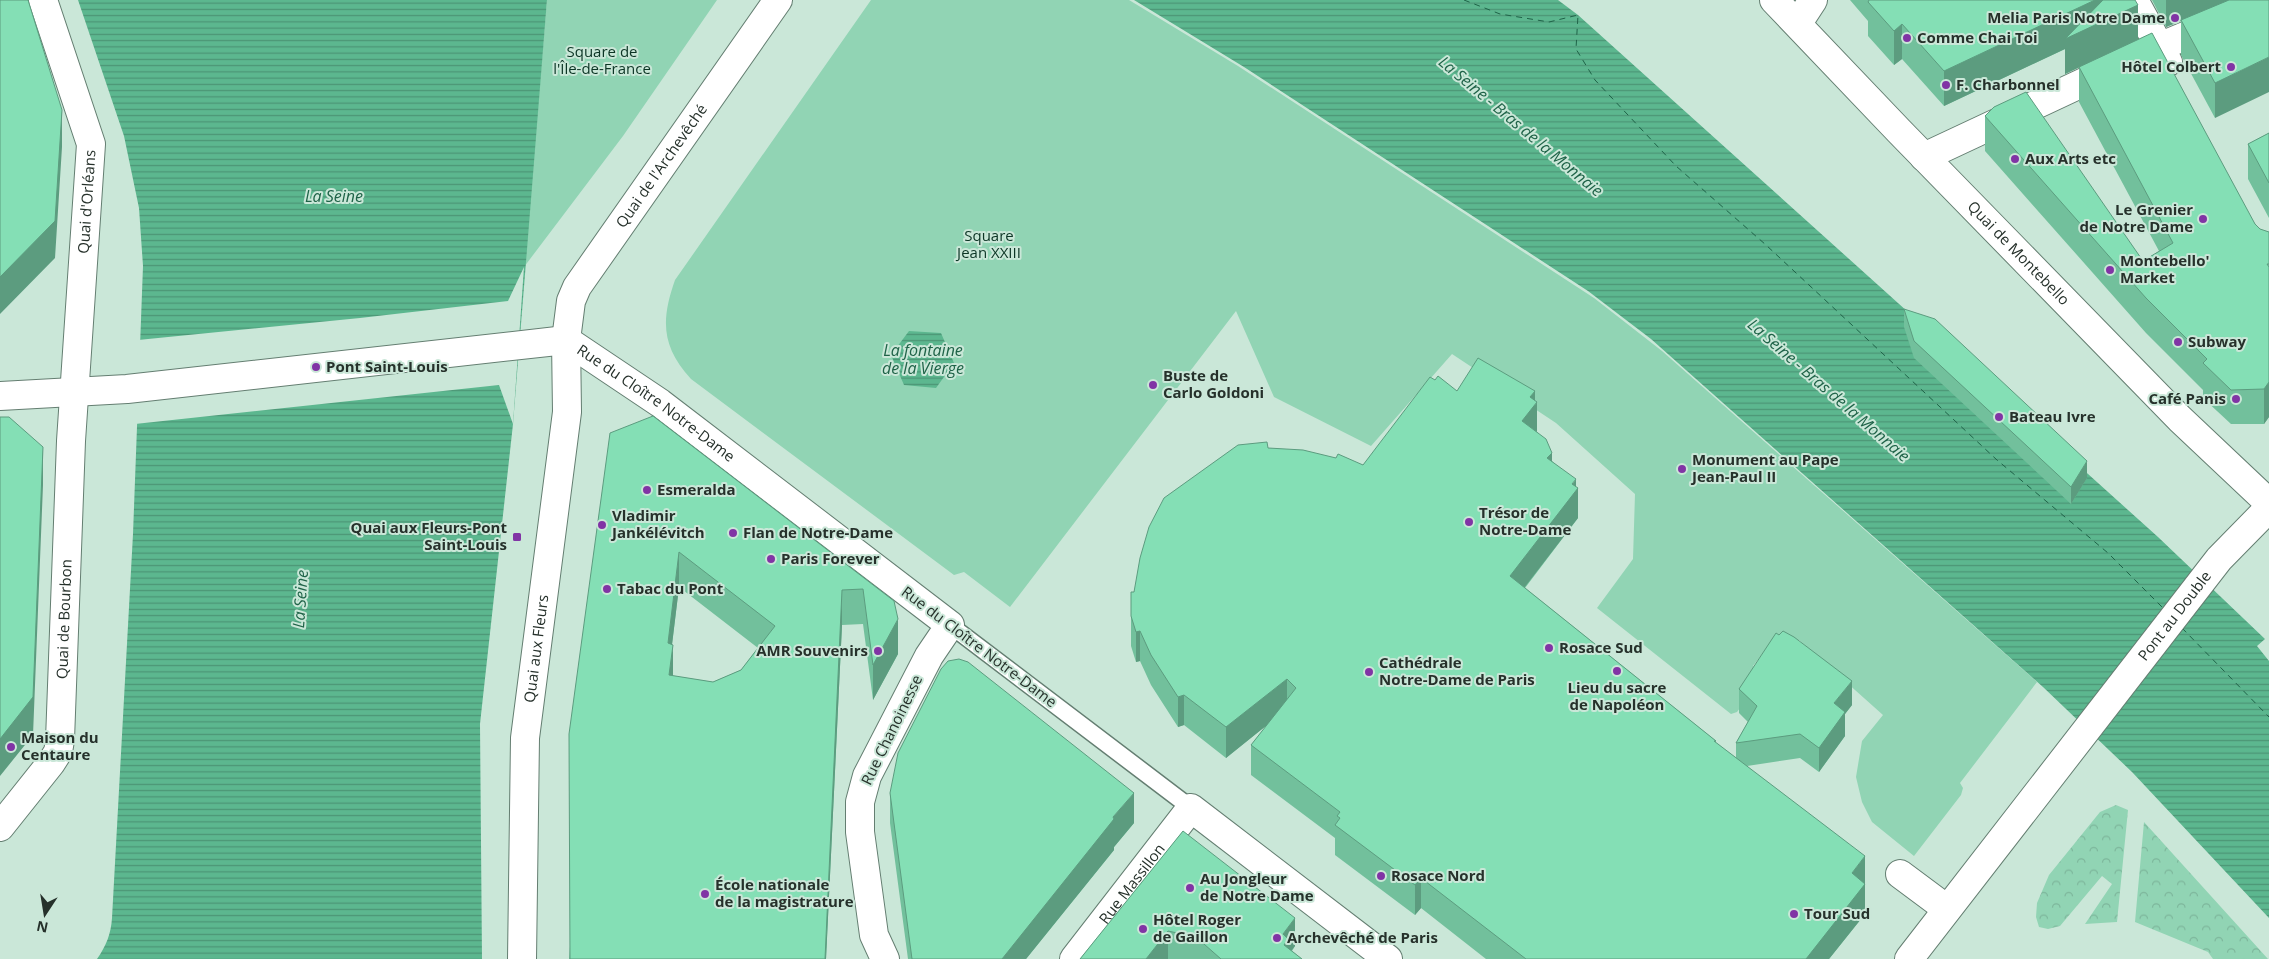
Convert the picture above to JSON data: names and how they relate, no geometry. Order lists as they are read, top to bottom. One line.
{"streets":{"street":["Quai de l'Archevêché","Quai d'Orléans","Quai de Montebello","Rue du Cloître Notre-Dame","Pont au Double","Quai de Bourbon","Quai aux Fleurs","Rue Chanoinesse","Rue Massillon"]},"crossings":[["Quai de l'Archevêché","Rue du Cloître Notre-Dame"],["Quai de l'Archevêché","Quai aux Fleurs"],["Quai d'Orléans","Quai de Bourbon"],["Rue du Cloître Notre-Dame","Quai aux Fleurs"],["Rue du Cloître Notre-Dame","Rue Chanoinesse"],["Rue du Cloître Notre-Dame","Rue Massillon"]],"water":["La Seine - Bras de la Monnaie","La Seine","La fontaine de la Vierge"],"parks":["Square de l'Île-de-France","Square Jean XXIII"],"places":{"other":["Melia Paris Notre Dame","Comme Chai Toi","Hôtel Colbert","F. Charbonnel","Aux Arts etc","Le Grenier de Notre Dame","Montebello' Market","Subway","Pont Saint-Louis","Buste de Carlo Goldoni","Café Panis","Bateau Ivre","Monument au Pape Jean-Paul II","Esmeralda","Trésor de Notre-Dame","Vladimir Jankélévitch","Flan de Notre-Dame","Paris Forever","Tabac du Pont","Rosace Sud","AMR Souvenirs","Lieu du sacre de Napoléon","Cathédrale Notre-Dame de Paris","Maison du Centaure","Rosace Nord","Au Jongleur de Notre Dame","École nationale de la magistrature","Tour Sud","Hôtel Roger de Gaillon","Archevêché de Paris"],"transit":["Quai aux Fleurs-Pont Saint-Louis"]},"north":"bottom"}
